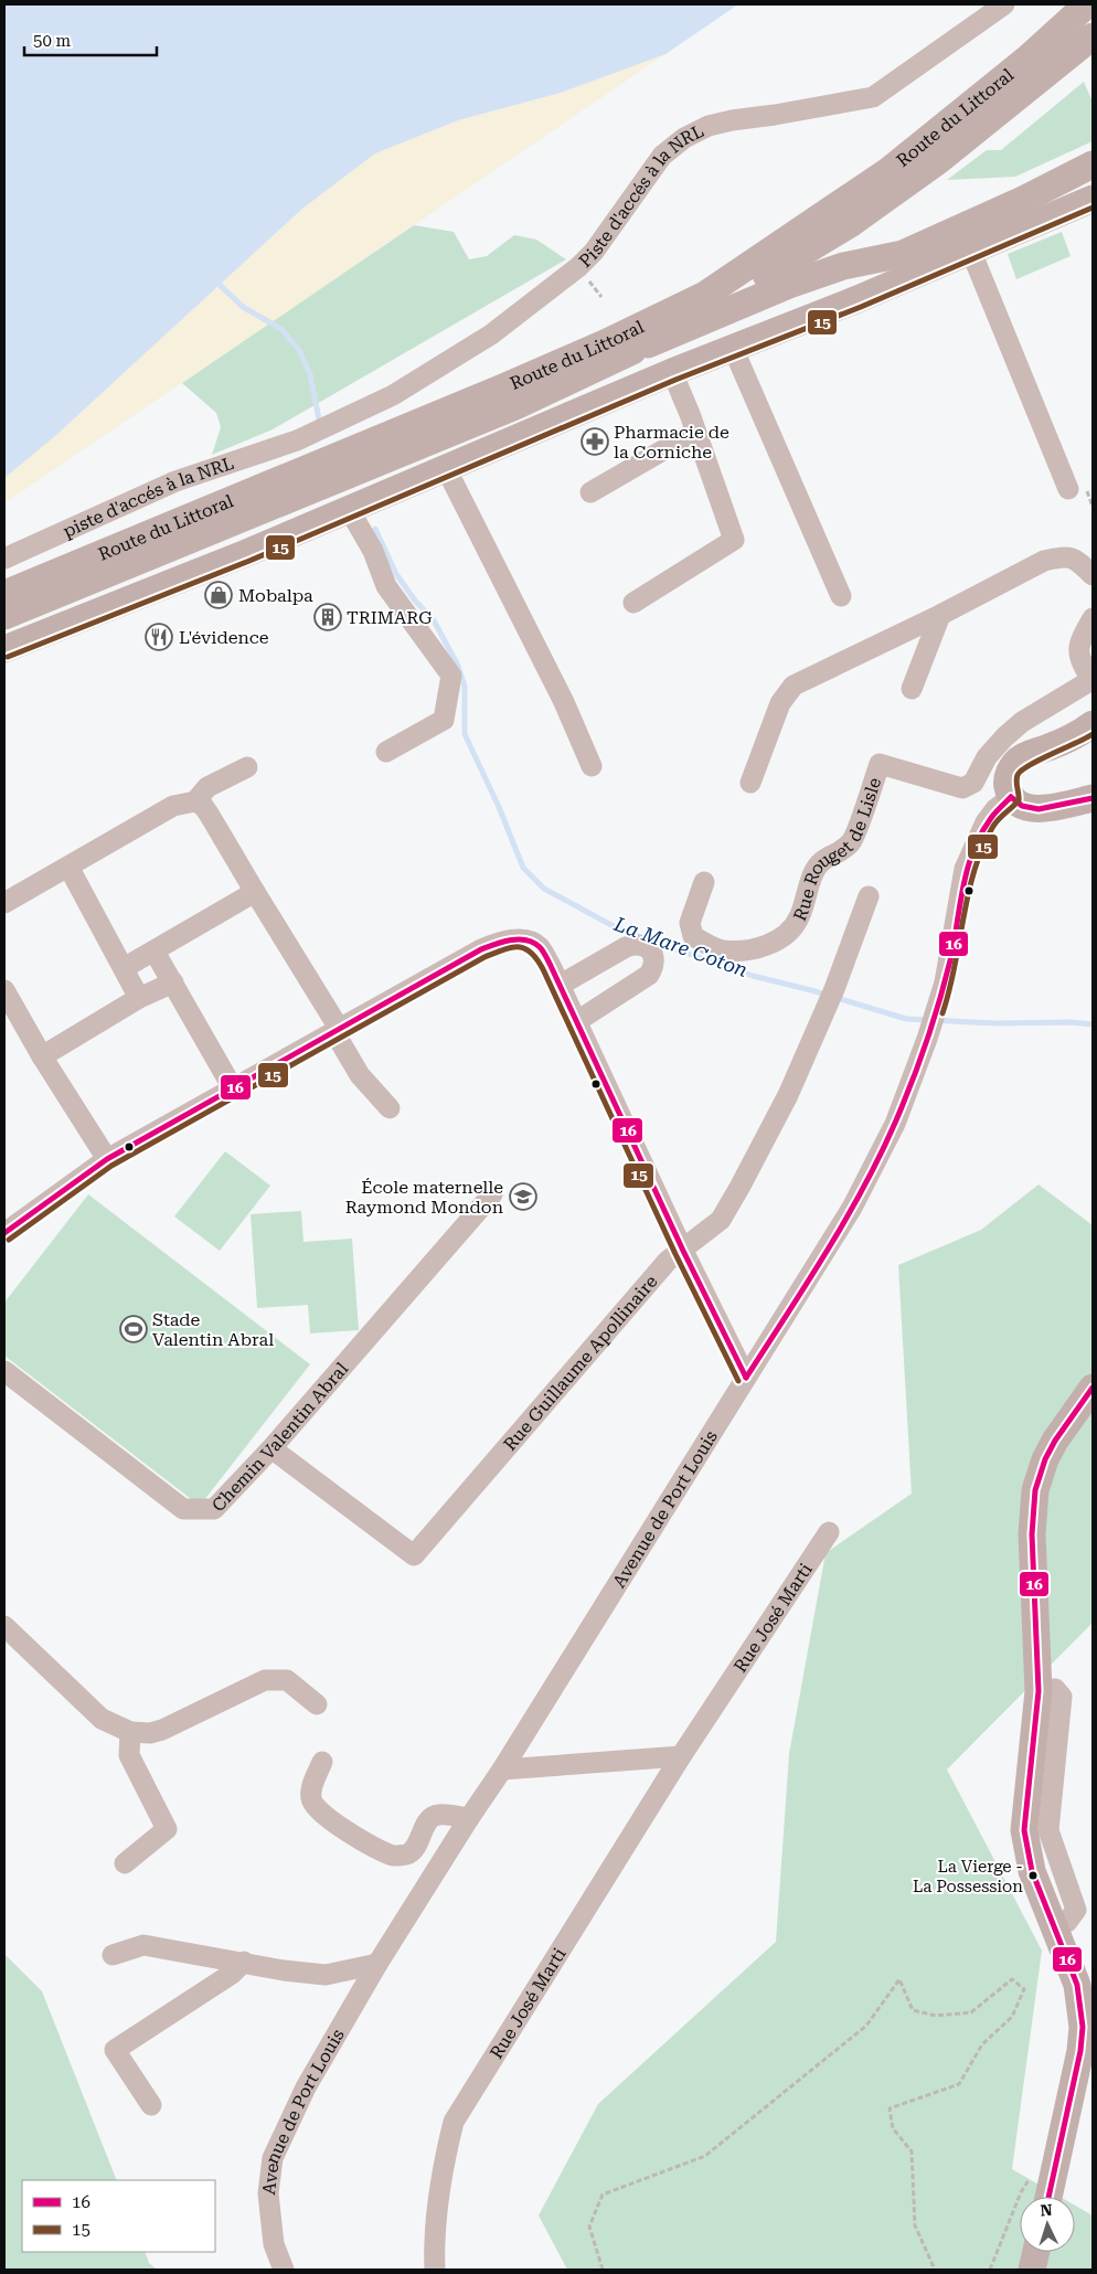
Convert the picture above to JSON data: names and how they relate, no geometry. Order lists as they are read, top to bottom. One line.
{"streets":{"main road":["Route du Littoral"],"street":["Piste d'accés à la NRL","piste d'accés à la NRL","Rue Rouget de Lisle","Rue Guillaume Apollinaire","Chemin Valentin Abral","Avenue de Port Louis","Rue José Marti"]},"crossings":[["Piste d'accés à la NRL","piste d'accés à la NRL"],["Rue Guillaume Apollinaire","Chemin Valentin Abral"]],"water":["La Mare Coton"],"places":{"pharmacy":["Pharmacie de la Corniche"],"shop":["Mobalpa"],"building":["TRIMARG"],"restaurant":["L'évidence"],"school or university":["École maternelle Raymond Mondon"],"sports":["Stade Valentin Abral"],"other":["La Vierge - La Possession"]},"lines":["transit line 15","transit line 16"],"legend":["16","15"],"scale_bar":"50 m","north":"top"}
